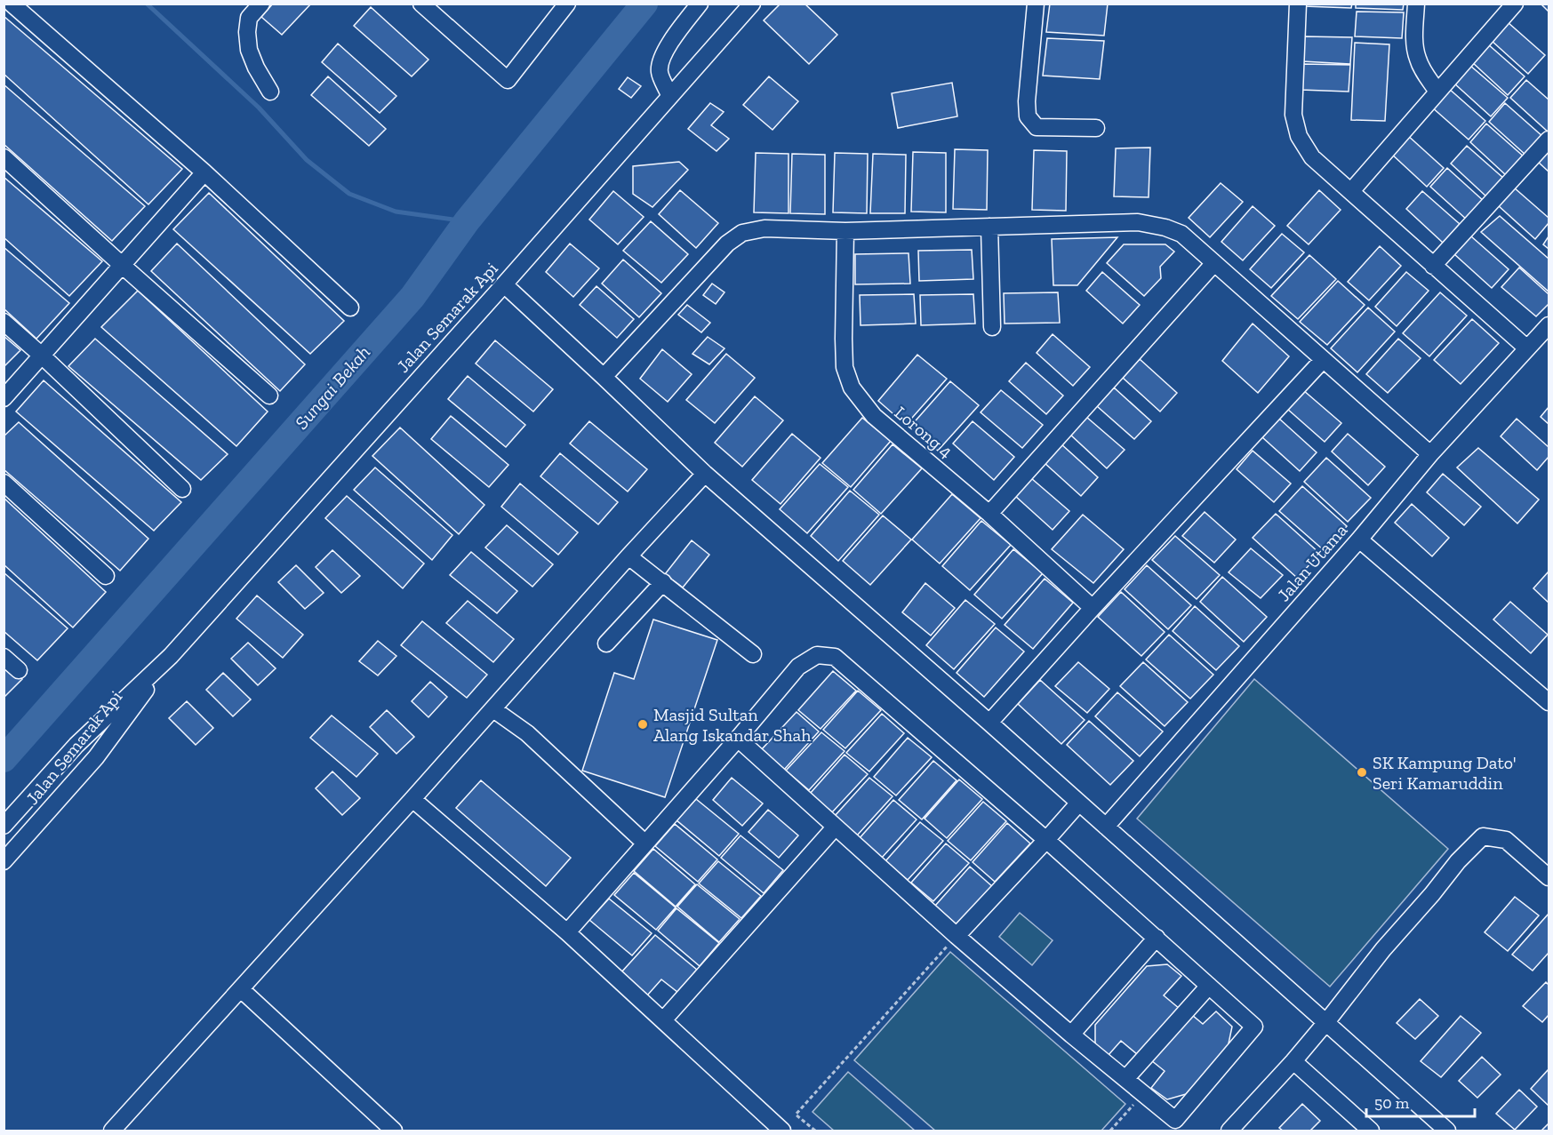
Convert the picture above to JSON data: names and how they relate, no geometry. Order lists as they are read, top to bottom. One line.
{"streets":{"street":["Jalan Semarak Api","Lorong 4","Jalan Utama"]},"water":["Sungai Bekah"],"places":["Masjid Sultan Alang Iskandar Shah","SK Kampung Dato' Seri Kamaruddin"],"scale_bar":"50 m"}
